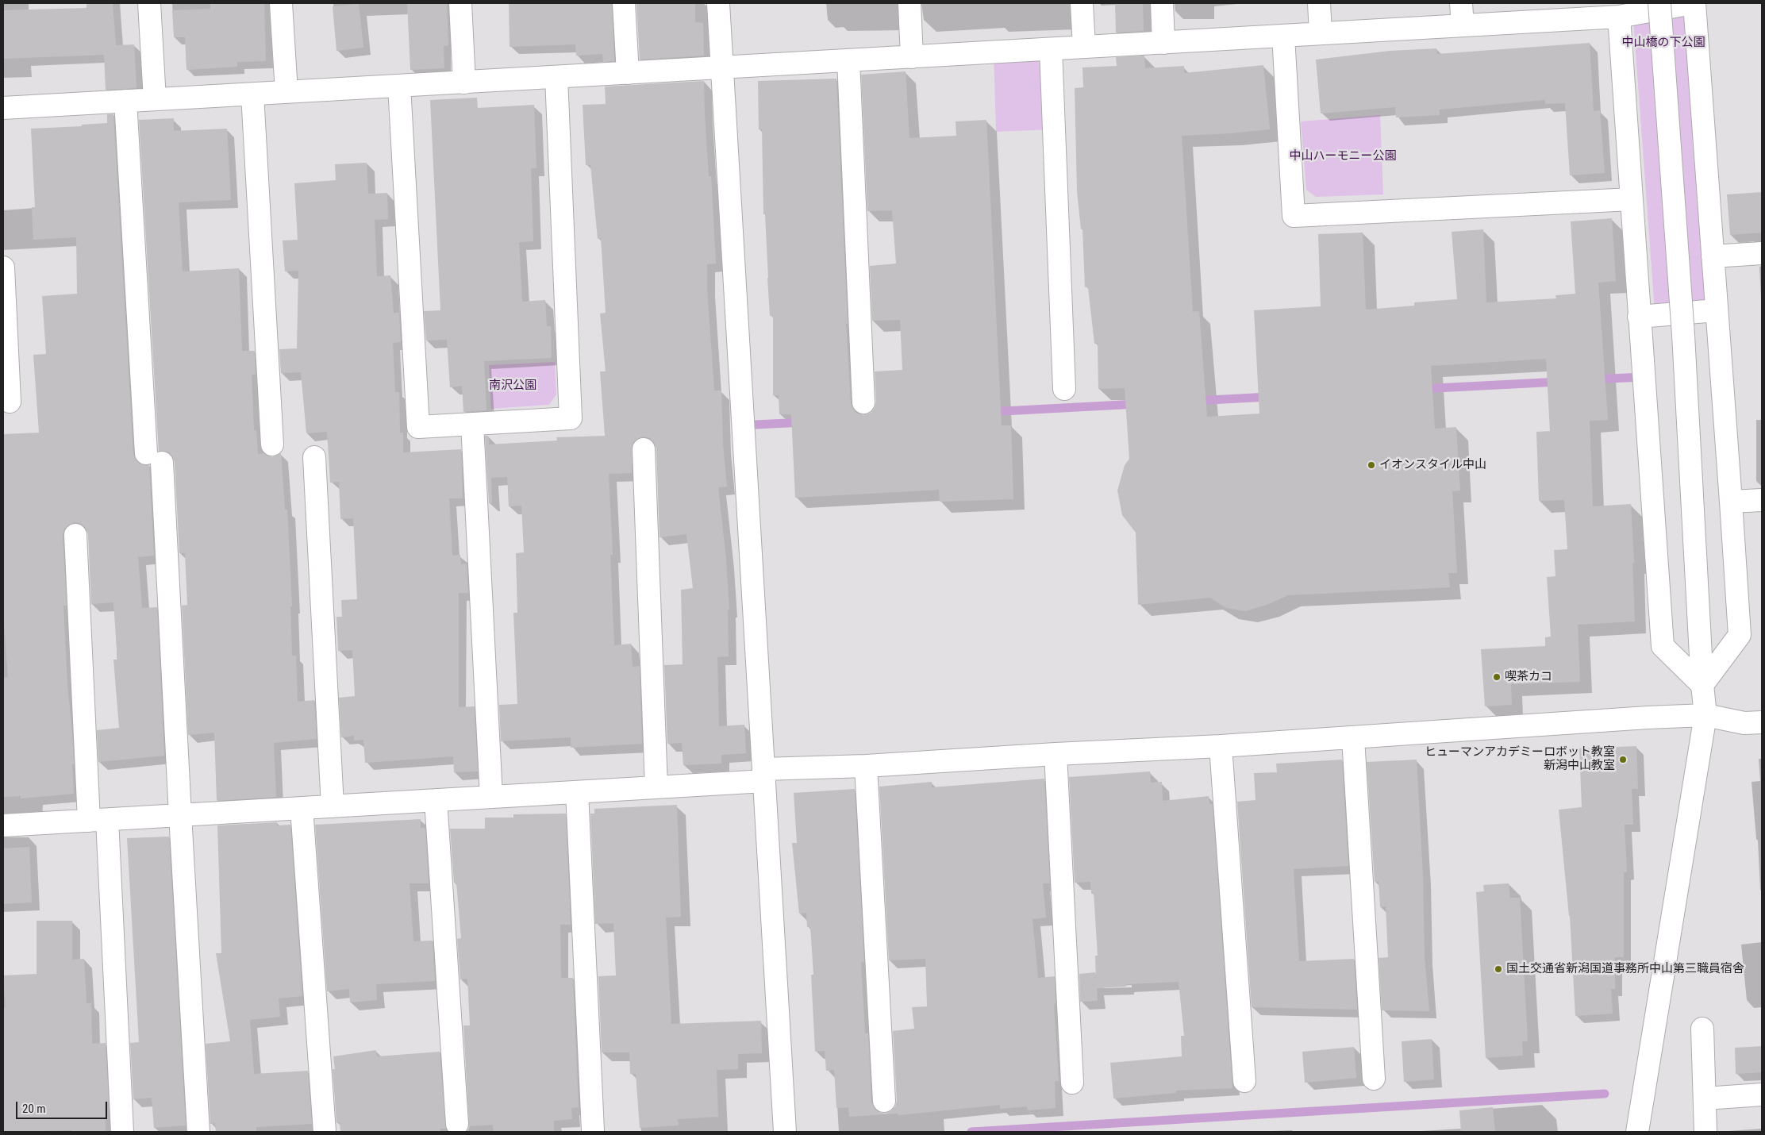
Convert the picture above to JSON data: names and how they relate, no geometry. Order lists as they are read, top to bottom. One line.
{"parks":["中山橋の下公園","中山ハーモニー公園","南沢公園"],"places":["イオンスタイル中山","喫茶カコ","ヒューマンアカデミーロボット教室 新潟中山教室","国土交通省新潟国道事務所中山第三職員宿舎"],"scale_bar":"20 m"}
